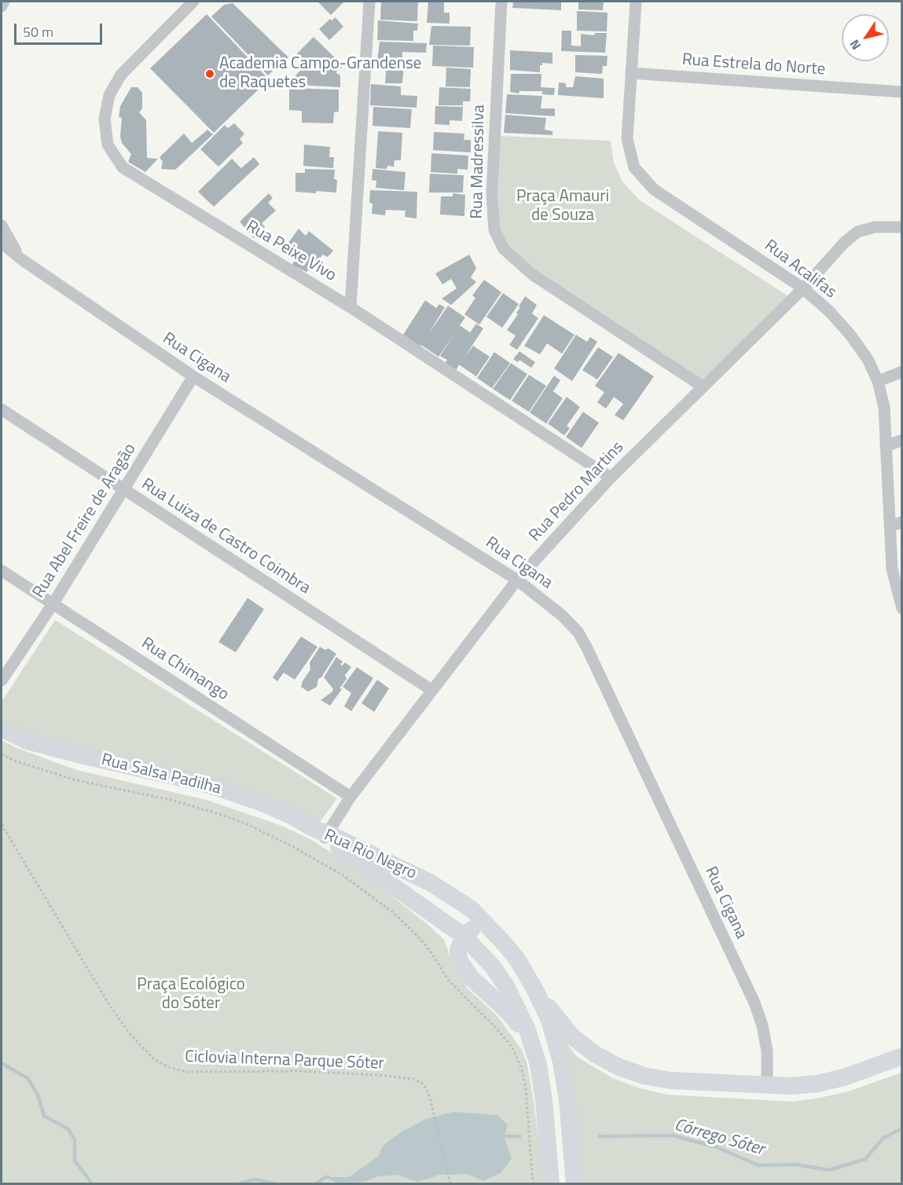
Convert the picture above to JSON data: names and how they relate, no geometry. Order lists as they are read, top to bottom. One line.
{"streets":{"main road":["Rua Salsa Padilha","Rua Rio Negro"],"street":["Rua Estrela do Norte","Rua Madressilva","Rua Peixe Vivo","Rua Acalifas","Rua Cigana","Rua Pedro Martins","Rua Abel Freire de Aragão","Rua Luiza de Castro Coimbra","Rua Chimango"],"path":["Ciclovia Interna Parque Sóter"]},"crossings":[["Rua Estrela do Norte","Rua Acalifas"],["Rua Madressilva","Rua Pedro Martins"],["Rua Peixe Vivo","Rua Pedro Martins"],["Rua Acalifas","Rua Pedro Martins"],["Rua Cigana","Rua Pedro Martins"],["Rua Cigana","Rua Abel Freire de Aragão"],["Rua Pedro Martins","Rua Luiza de Castro Coimbra"],["Rua Pedro Martins","Rua Chimango"],["Rua Pedro Martins","Rua Salsa Padilha"],["Rua Pedro Martins","Rua Rio Negro"],["Rua Abel Freire de Aragão","Rua Luiza de Castro Coimbra"],["Rua Abel Freire de Aragão","Rua Chimango"],["Rua Salsa Padilha","Rua Rio Negro"]],"water":["Córrego Sóter"],"parks":["Praça Amauri de Souza","Praça Ecológico do Sóter"],"places":["Academia Campo-Grandense de Raquetes"],"scale_bar":"50 m","north":"bottom left"}
